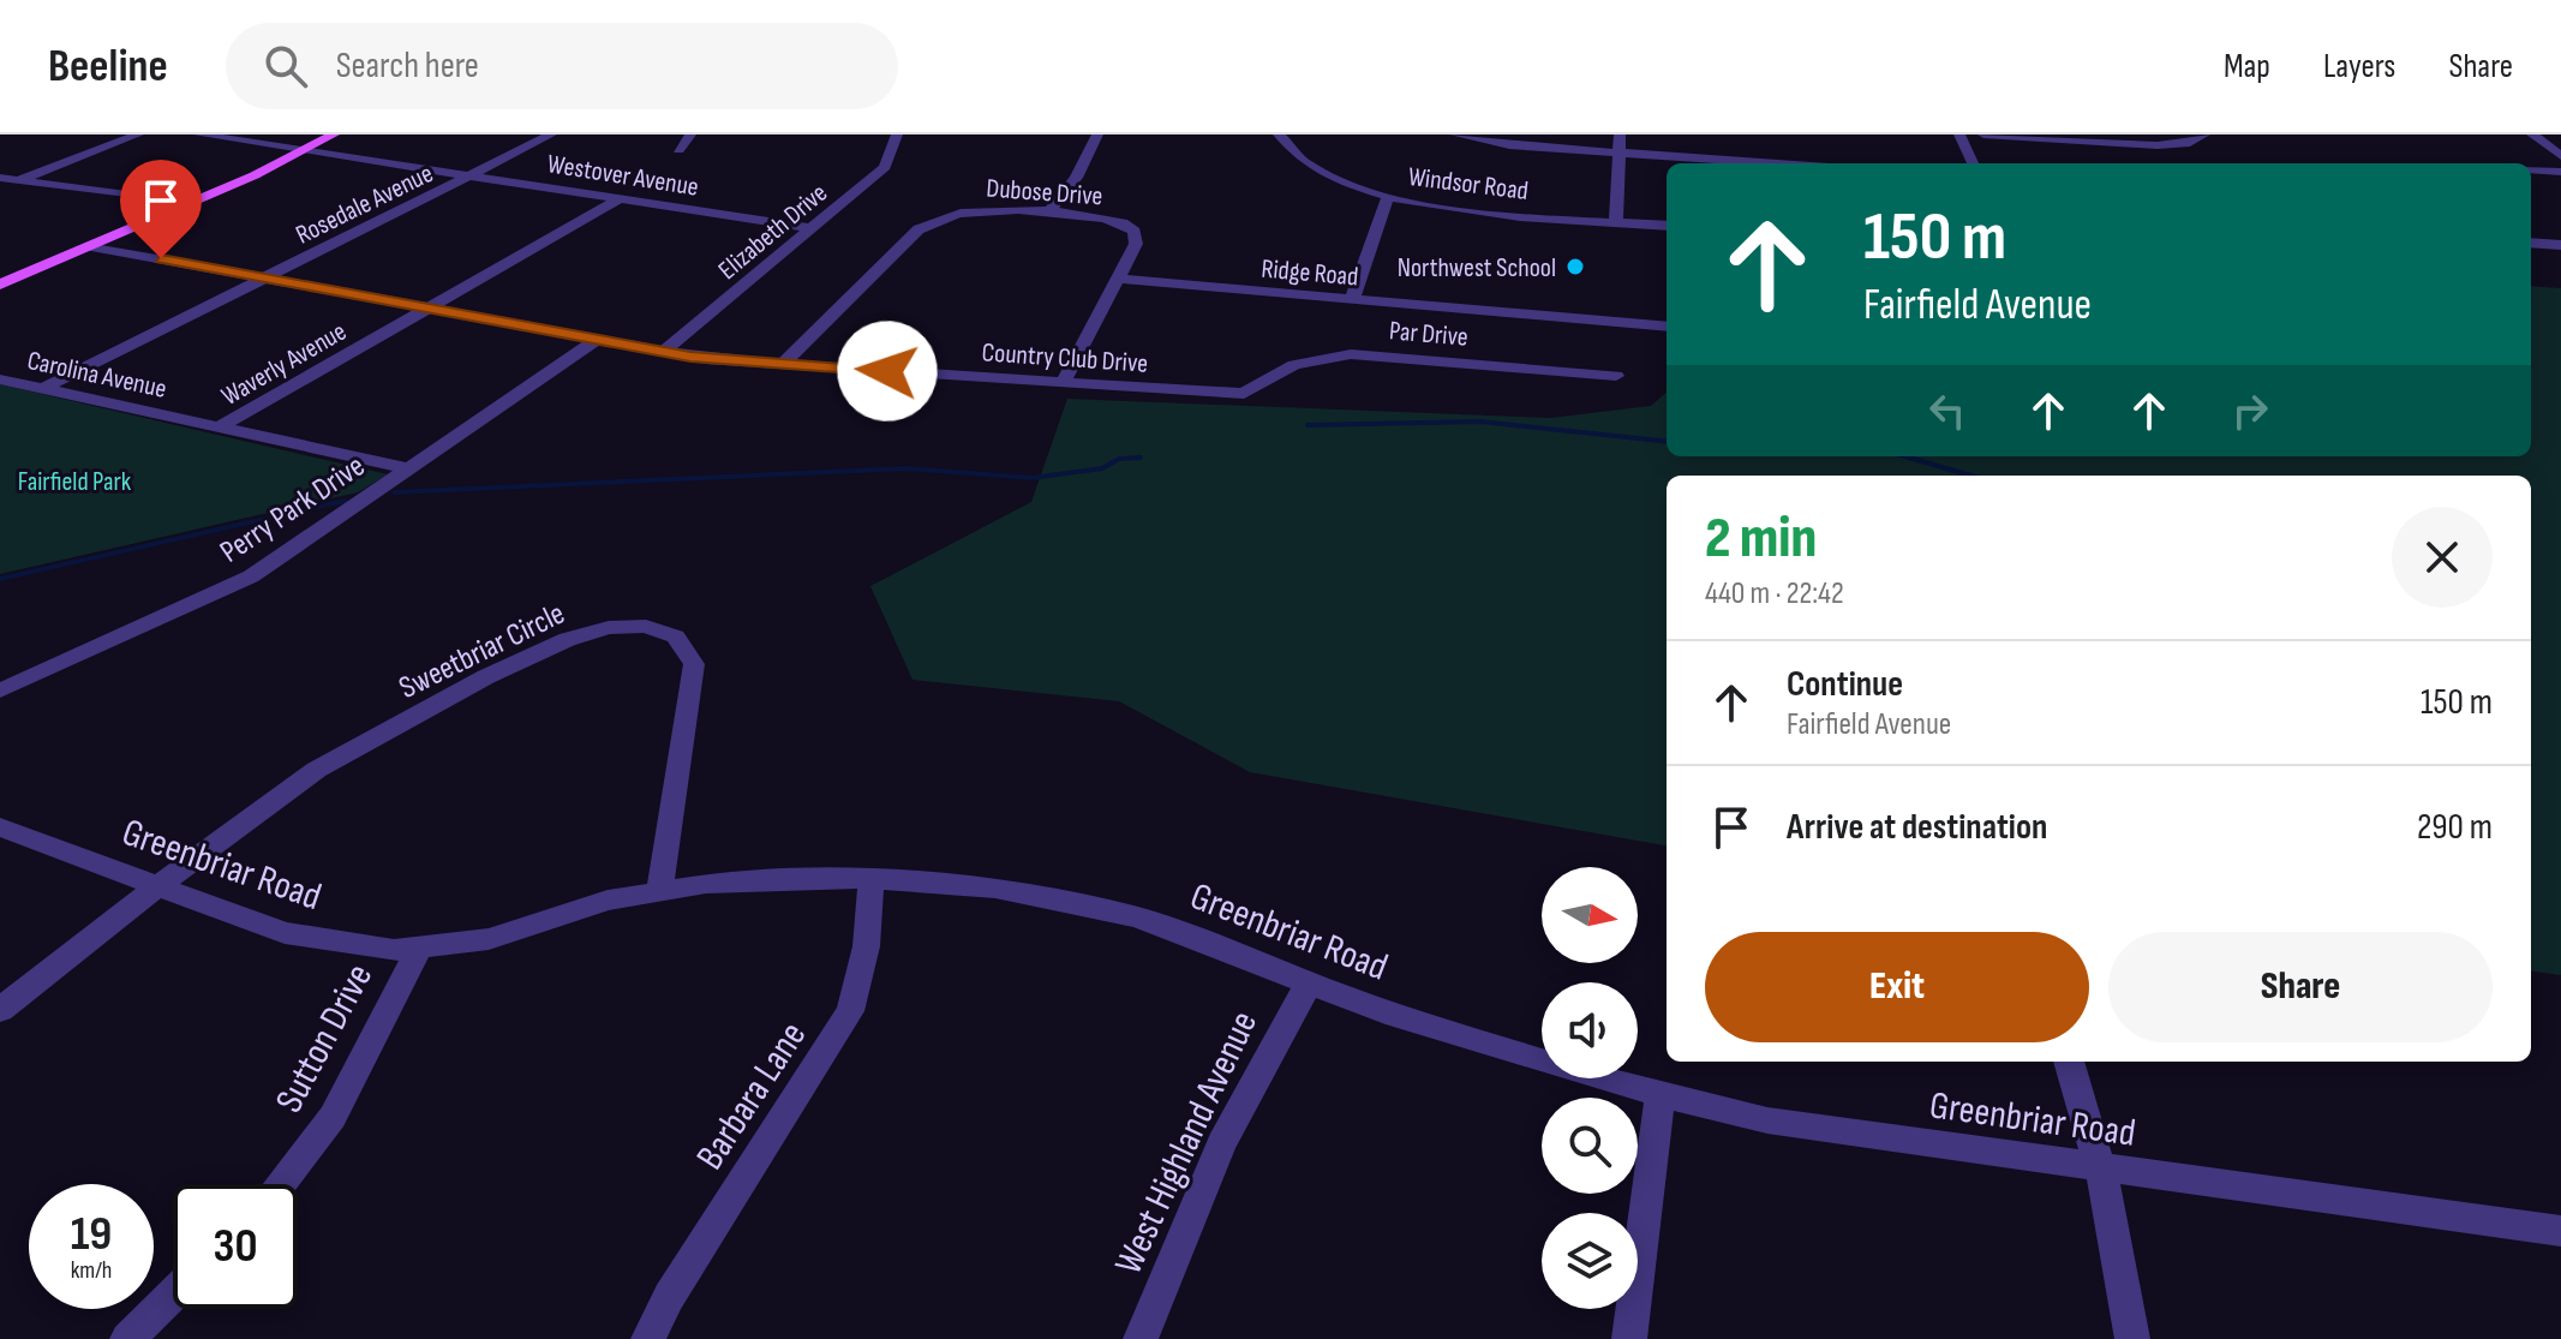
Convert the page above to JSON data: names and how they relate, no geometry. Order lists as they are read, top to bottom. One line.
{"streets":{"street":["Westover Avenue","Windsor Road","Dubose Drive","Rosedale Avenue","Elizabeth Drive","Ridge Road","Par Drive","Country Club Drive","Waverly Avenue","Carolina Avenue","Perry Park Drive","Sweetbriar Circle","Greenbriar Road","Sutton Drive","Barbara Lane","West Highland Avenue"]},"crossings":[["Westover Avenue","Rosedale Avenue"],["Westover Avenue","Elizabeth Drive"],["Westover Avenue","Waverly Avenue"],["Dubose Drive","Ridge Road"],["Dubose Drive","Country Club Drive"],["Rosedale Avenue","Country Club Drive"],["Rosedale Avenue","Carolina Avenue"],["Elizabeth Drive","Country Club Drive"],["Par Drive","Country Club Drive"],["Country Club Drive","Waverly Avenue"],["Country Club Drive","Perry Park Drive"],["Waverly Avenue","Carolina Avenue"],["Carolina Avenue","Perry Park Drive"],["Sweetbriar Circle","Greenbriar Road"],["Greenbriar Road","Sutton Drive"],["Greenbriar Road","Barbara Lane"],["Greenbriar Road","West Highland Avenue"]],"parks":["Fairfield Park"],"places":["Northwest School"],"north":"right","page":{"header":"Beeline","search":"Search here","nav":["Map","Layers","Share"],"turn":["150 m","Fairfield Avenue"],"heading":["2 min","440 m · 22:42"],"list":[{"name":"Continue","note":"Fairfield Avenue","value":"150 m"},{"name":"Arrive at destination","value":"290 m"}],"buttons":["Exit","Share"],"speed":"19 km/h","limit":"30"}}
